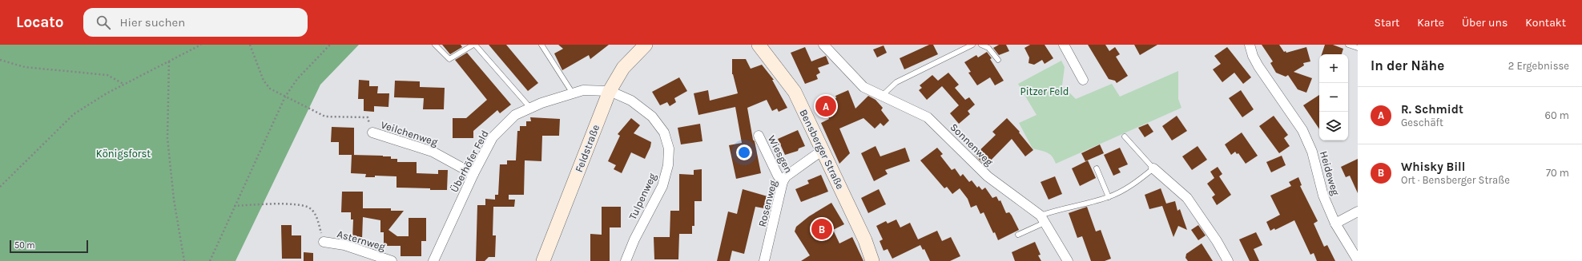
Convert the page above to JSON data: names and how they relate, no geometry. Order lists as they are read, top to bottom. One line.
{"streets":{"main road":["Feldstraße","Bensberger Straße"],"street":["Veilchenweg","Sonnenweg","Wiesgen","Überhöfer Feld","Heideweg","Tulpenweg","Rosenweg","Asternweg"]},"crossings":[["Veilchenweg","Überhöfer Feld"],["Feldstraße","Überhöfer Feld"],["Feldstraße","Tulpenweg"],["Bensberger Straße","Rosenweg"],["Wiesgen","Rosenweg"],["Überhöfer Feld","Tulpenweg"]],"parks":["Pitzer Feld","Königsforst"],"scale_bar":"50 m","page":{"header":"Locato","search":"Hier suchen","nav":["Start","Karte","Über uns","Kontakt"],"heading":["In der Nähe","2 Ergebnisse"],"map_buttons":["+","−"],"list":[{"mark":"A","name":"R. Schmidt","note":"Geschäft","value":"60 m"},{"mark":"B","name":"Whisky Bill","note":"Ort · Bensberger Straße","value":"70 m"}],"pins":["A","B"],"scale":"50 m"}}
